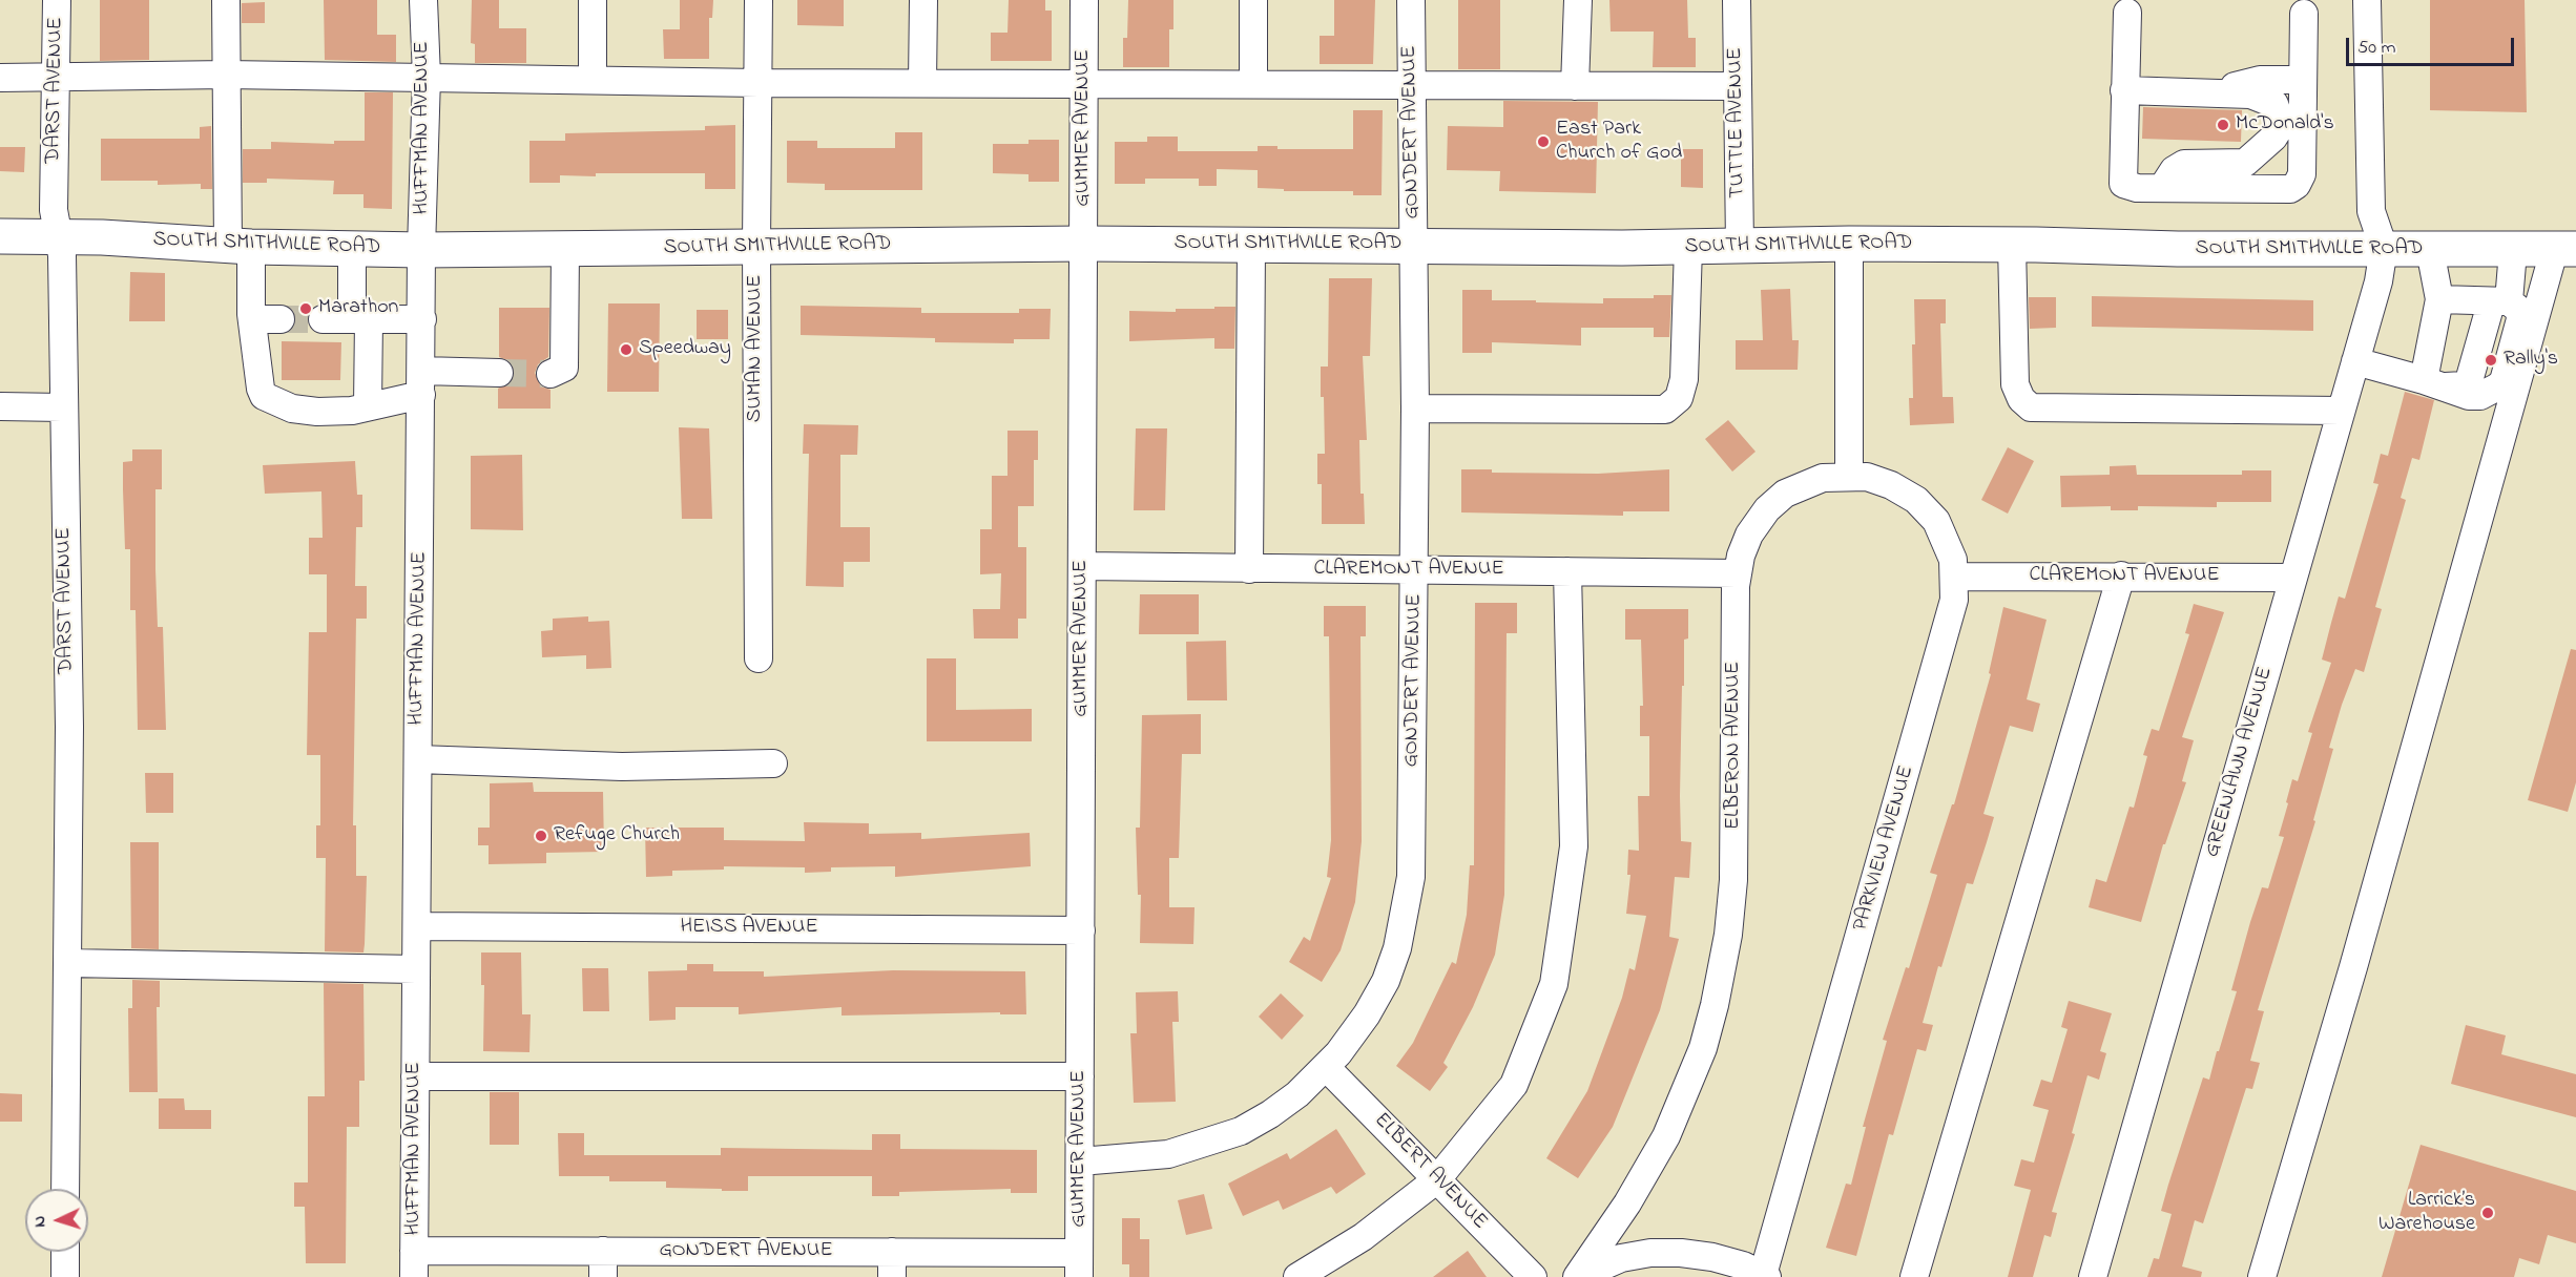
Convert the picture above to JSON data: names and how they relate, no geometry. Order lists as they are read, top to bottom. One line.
{"streets":{"main road":["SOUTH SMITHVILLE ROAD"],"street":["DARST AVENUE","TUTTLE AVENUE","HUFFMAN AVENUE","GUMMER AVENUE","GONDERT AVENUE","SUMAN AVENUE","CLAREMONT AVENUE","ELBERON AVENUE","GREENLAWN AVENUE","PARKVIEW AVENUE","HEISS AVENUE","ELBERT AVENUE"]},"crossings":[["DARST AVENUE","SOUTH SMITHVILLE ROAD"],["TUTTLE AVENUE","SOUTH SMITHVILLE ROAD"],["HUFFMAN AVENUE","GONDERT AVENUE"],["HUFFMAN AVENUE","SOUTH SMITHVILLE ROAD"],["HUFFMAN AVENUE","HEISS AVENUE"],["GUMMER AVENUE","GONDERT AVENUE"],["GUMMER AVENUE","SOUTH SMITHVILLE ROAD"],["GUMMER AVENUE","CLAREMONT AVENUE"],["GUMMER AVENUE","HEISS AVENUE"],["GONDERT AVENUE","SOUTH SMITHVILLE ROAD"],["GONDERT AVENUE","CLAREMONT AVENUE"],["GONDERT AVENUE","ELBERT AVENUE"],["SOUTH SMITHVILLE ROAD","SUMAN AVENUE"],["SOUTH SMITHVILLE ROAD","GREENLAWN AVENUE"],["CLAREMONT AVENUE","ELBERON AVENUE"],["CLAREMONT AVENUE","GREENLAWN AVENUE"],["CLAREMONT AVENUE","PARKVIEW AVENUE"],["ELBERON AVENUE","PARKVIEW AVENUE"]],"places":["McDonald's","East Park Church of God","Marathon","Speedway","Rally's","Refuge Church","Larrick’s Warehouse"],"scale_bar":"50 m","north":"left"}
